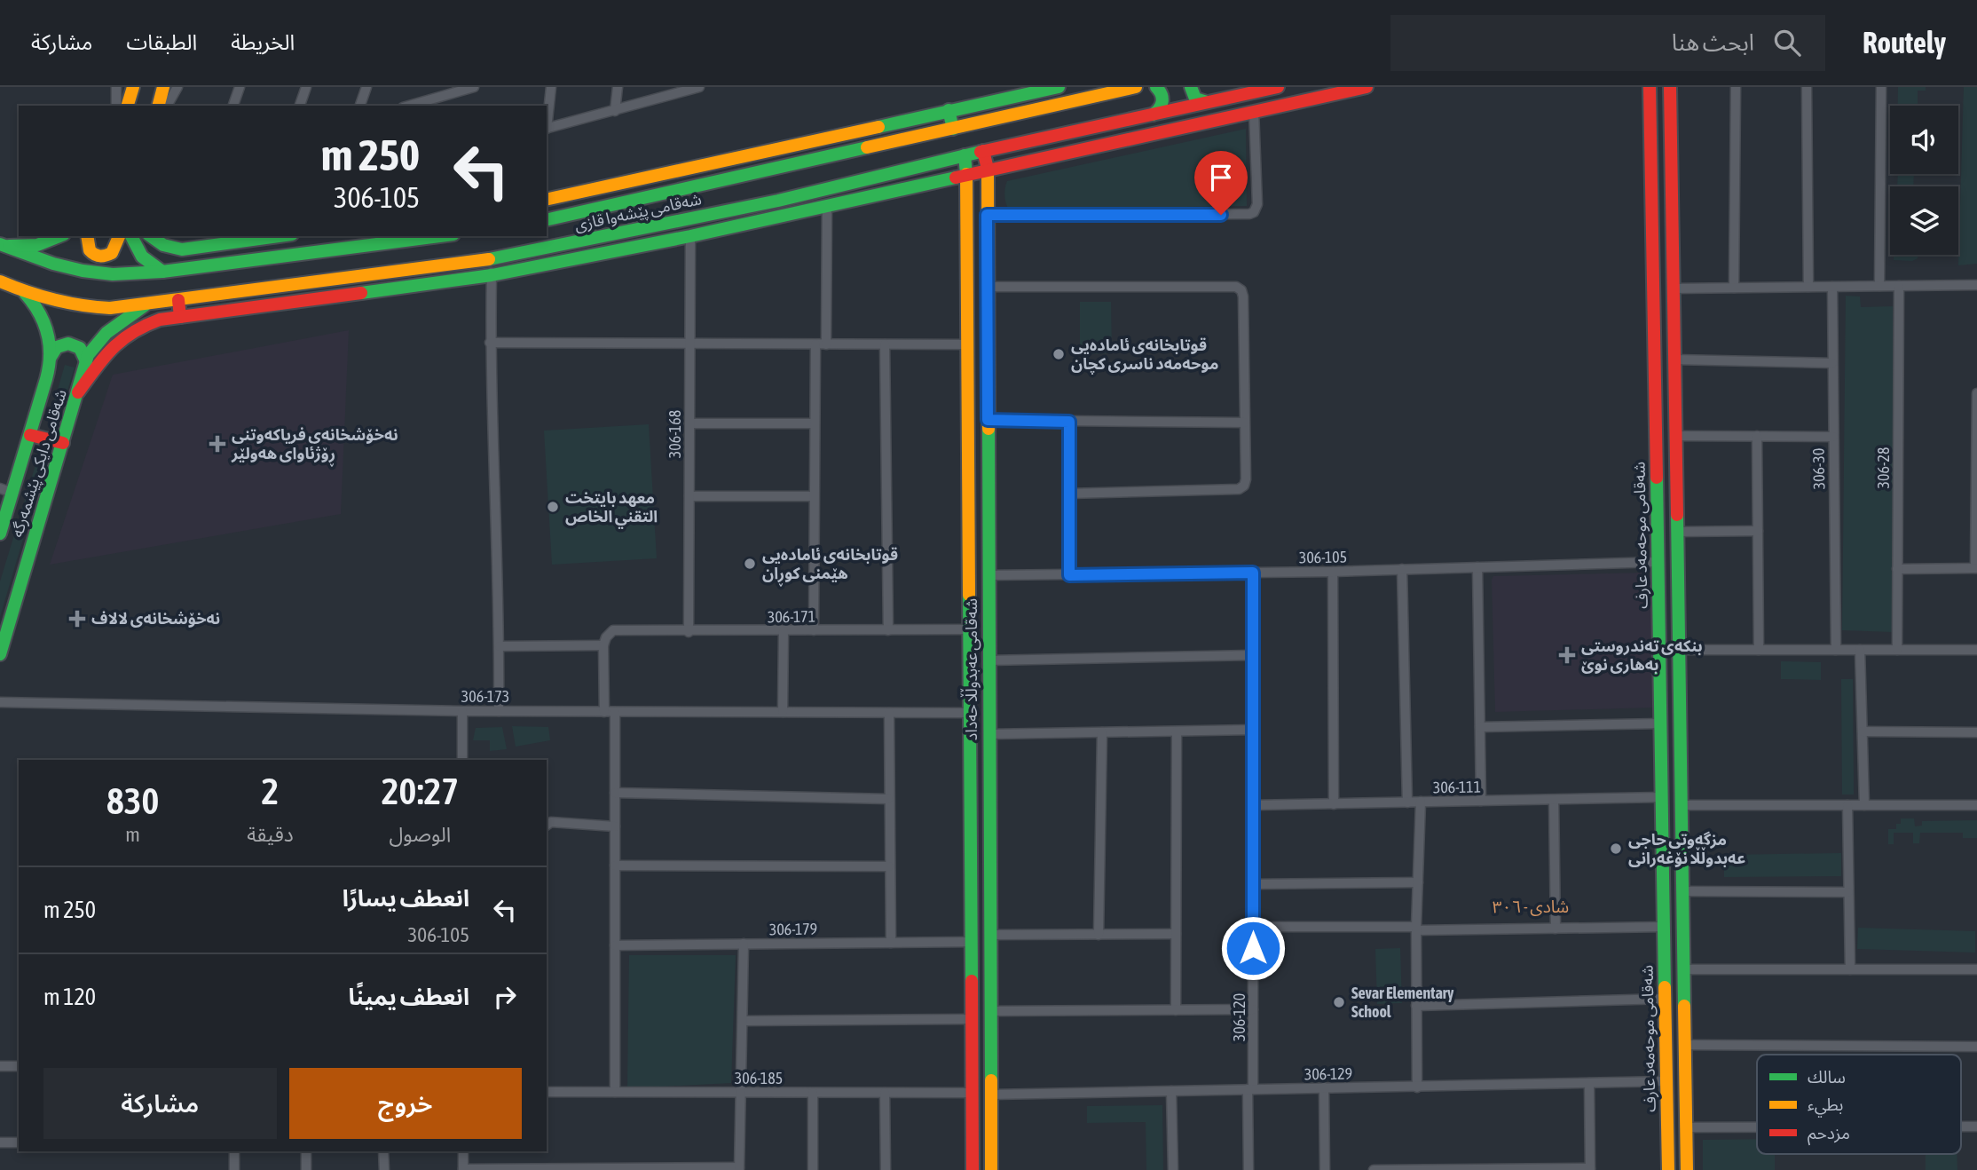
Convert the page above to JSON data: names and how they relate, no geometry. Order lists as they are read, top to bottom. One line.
{"streets":{"main road":["شەقامی پێشەوا قازی","شەقامی دایکی پێشمەرگە","شەقامی موحەمەد عارف","شەقامی عەبدوڵڵا حەداد"],"street":["306-168","306-28","306-30","306-105","306-171","306-173","306-111","306-179","306-120","306-129","306-185"]},"crossings":[["شەقامی پێشەوا قازی","شەقامی دایکی پێشمەرگە"],["شەقامی پێشەوا قازی","شەقامی عەبدوڵڵا حەداد"],["306-168","306-171"],["شەقامی موحەمەد عارف","306-105"],["شەقامی موحەمەد عارف","306-111"],["شەقامی موحەمەد عارف","306-129"],["306-105","شەقامی عەبدوڵڵا حەداد"],["306-105","306-120"],["306-171","شەقامی عەبدوڵڵا حەداد"],["شەقامی عەبدوڵڵا حەداد","306-173"],["شەقامی عەبدوڵڵا حەداد","306-179"],["شەقامی عەبدوڵڵا حەداد","306-129"],["شەقامی عەبدوڵڵا حەداد","306-185"],["306-111","306-120"],["306-120","306-129"]],"districts":["شادی - ٣٠٦"],"places":{"other":["قوتابخانەی ئامادەیی موحەمەد ناسری کچان","معهد بايتخت التقني الخاص","قوتابخانەی ئامادەیی هێمنی کوڕان","مزگەوتی حاجی عەبدوڵڵا نۆغەرانی","Sevar Elementary School"],"health":["نەخۆشخانەی فریاکەوتنی ڕۆژئاوای هەولێر","نەخۆشخانەی لالاف","بنکەی تەندروستی بەهاری نوێ"]},"legend":["سالك","بطيء","مزدحم"],"page":{"header":"Routely","search":"ابحث هنا","nav":["الخريطة","الطبقات","مشاركة"],"turn":["250 m","306-105"],"eta":["20:27","الوصول","2","دقيقة","830","m"],"list":[{"name":"انعطف يسارًا","note":"306-105","value":"250 m"},{"name":"انعطف يمينًا","value":"120 m"}],"buttons":["خروج","مشاركة"]}}
